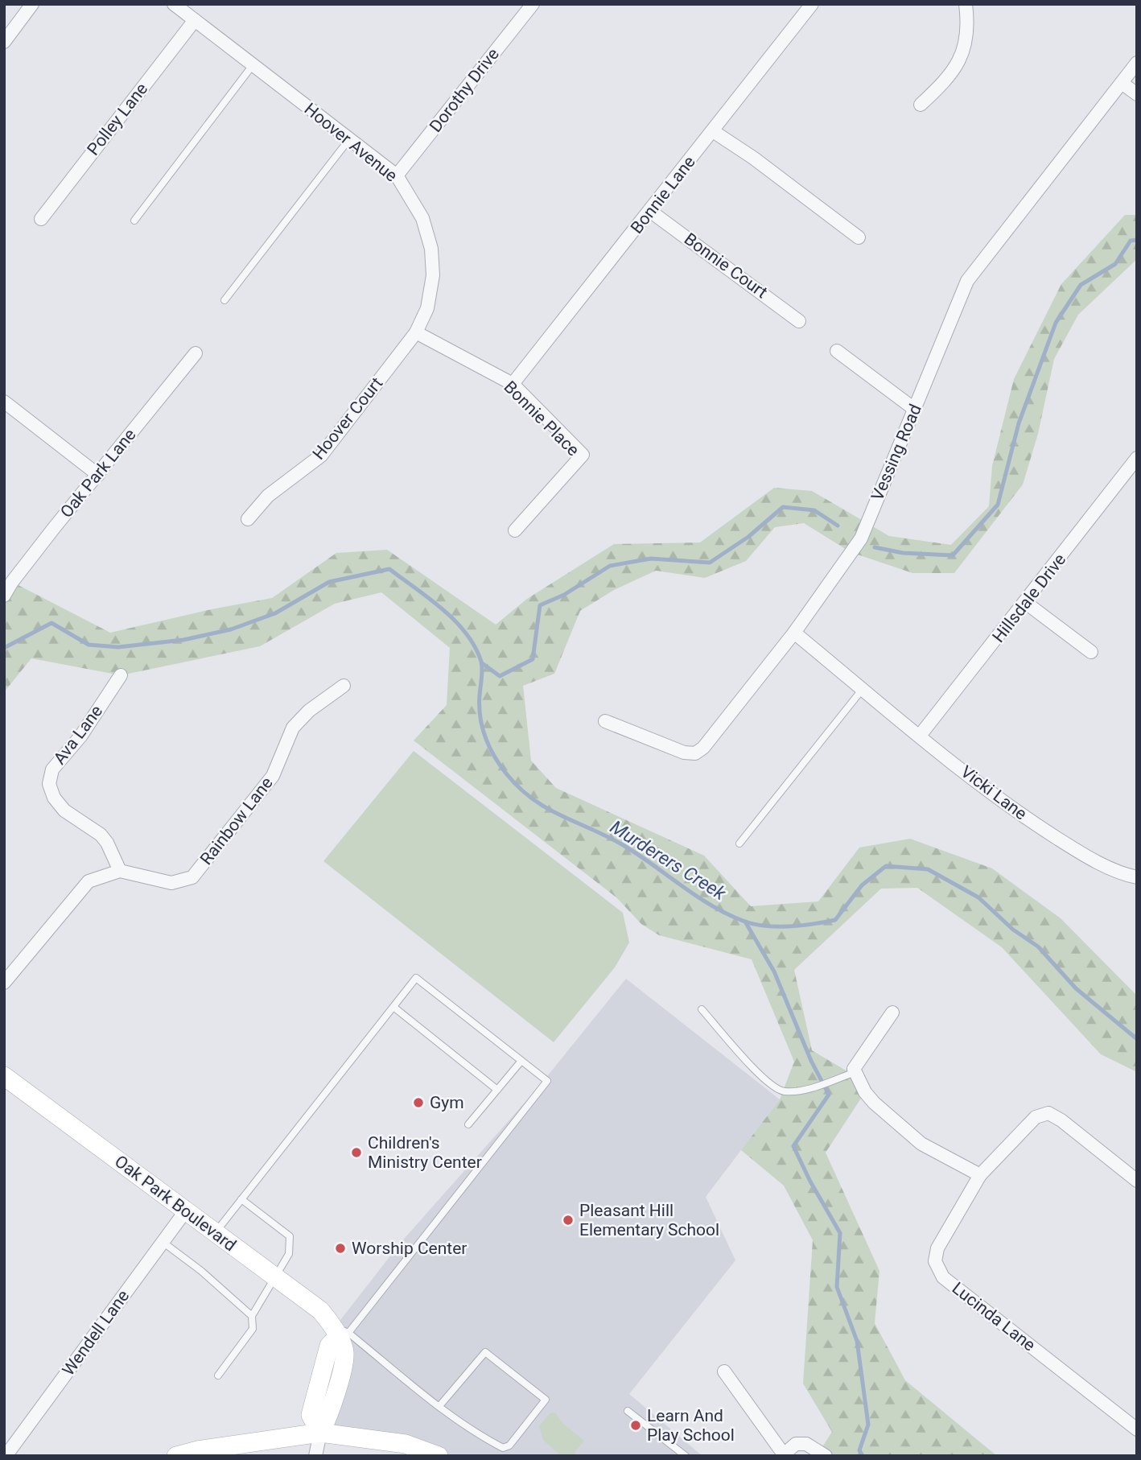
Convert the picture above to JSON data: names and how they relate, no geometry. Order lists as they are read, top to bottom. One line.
{"streets":{"street":["Dorothy Drive","Polley Lane","Hoover Avenue","Bonnie Lane","Bonnie Court","Hoover Court","Bonnie Place","Vessing Road","Oak Park Lane","Hillsdale Drive","Ava Lane","Vicki Lane","Rainbow Lane","Oak Park Boulevard","Lucinda Lane","Wendell Lane"]},"crossings":[["Dorothy Drive","Hoover Avenue"],["Polley Lane","Hoover Avenue"],["Hoover Avenue","Hoover Court"],["Hoover Avenue","Bonnie Place"],["Bonnie Lane","Bonnie Court"],["Bonnie Lane","Bonnie Place"],["Hoover Court","Bonnie Place"],["Vessing Road","Vicki Lane"],["Hillsdale Drive","Vicki Lane"],["Ava Lane","Rainbow Lane"],["Oak Park Boulevard","Wendell Lane"]],"water":["Murderers Creek"],"places":["Gym","Children's Ministry Center","Pleasant Hill Elementary School","Worship Center","Learn And Play School"]}
